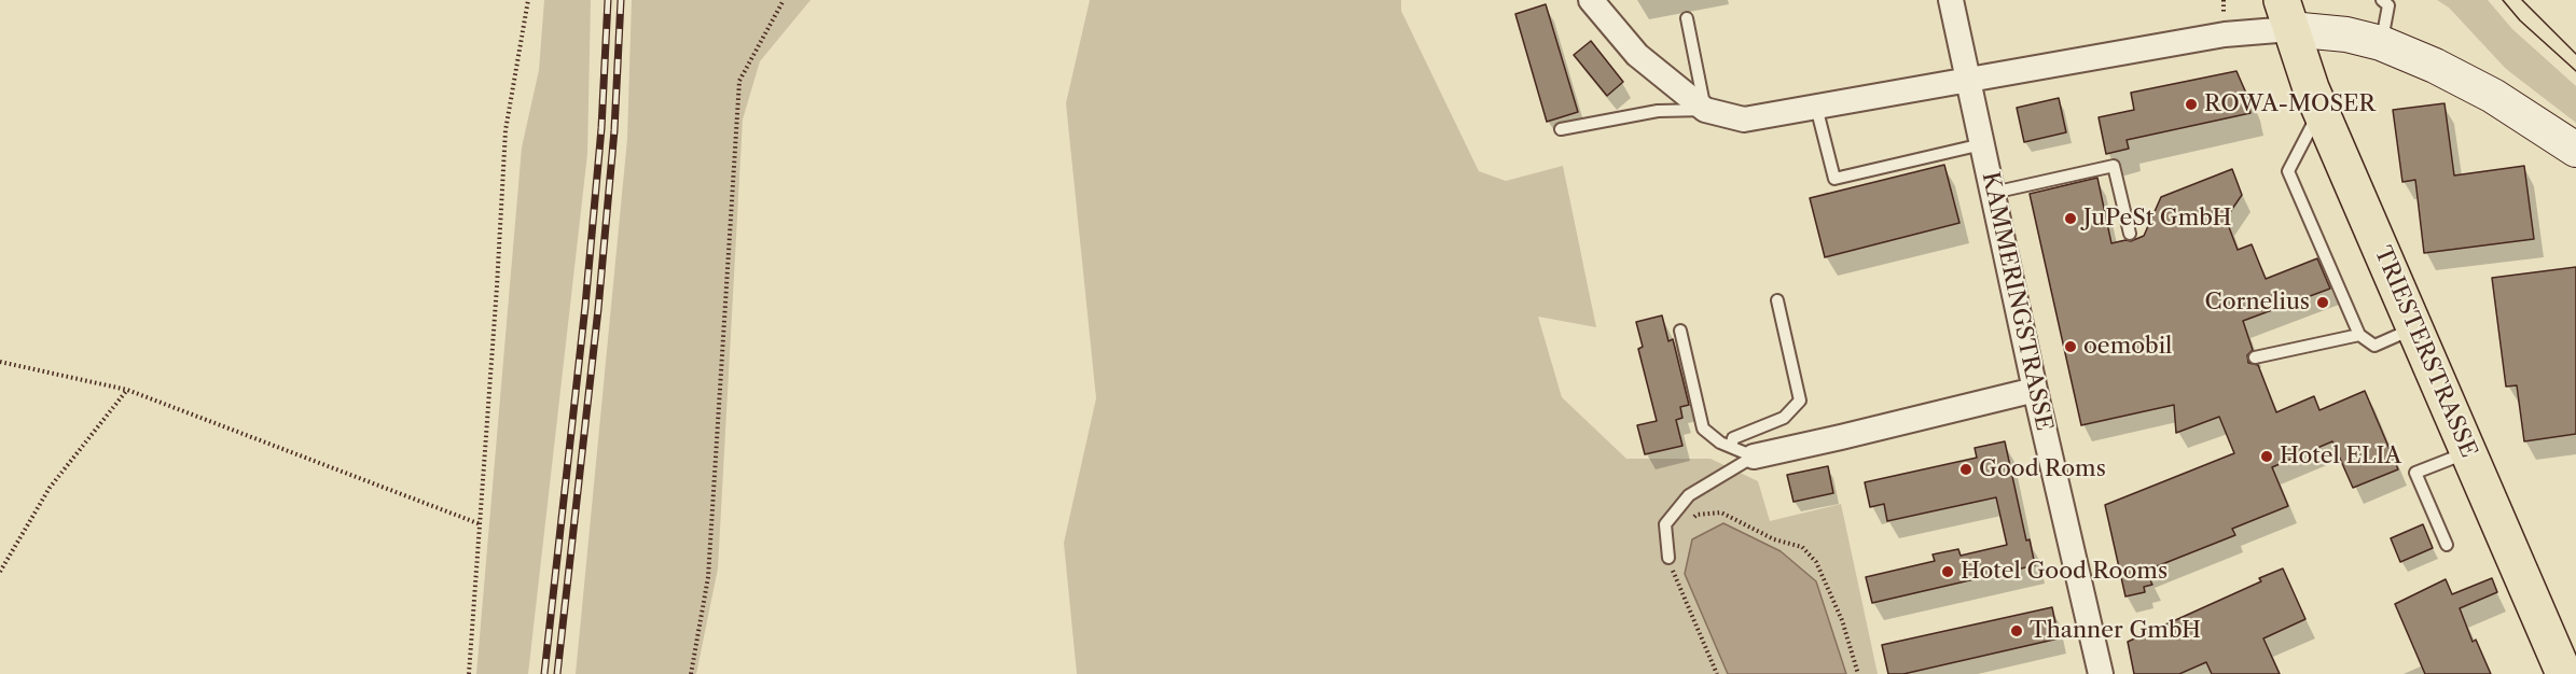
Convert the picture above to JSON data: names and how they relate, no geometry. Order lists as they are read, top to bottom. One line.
{"streets":{"main road":["TRIESTERSTRASSE"],"street":["KAMMERINGSTRASSE"]},"places":["ROWA-MOSER","JuPeSt GmbH","Cornelius","oemobil","Hotel ELIA","Good Roms","Hotel Good Rooms","Thanner GmbH"]}
